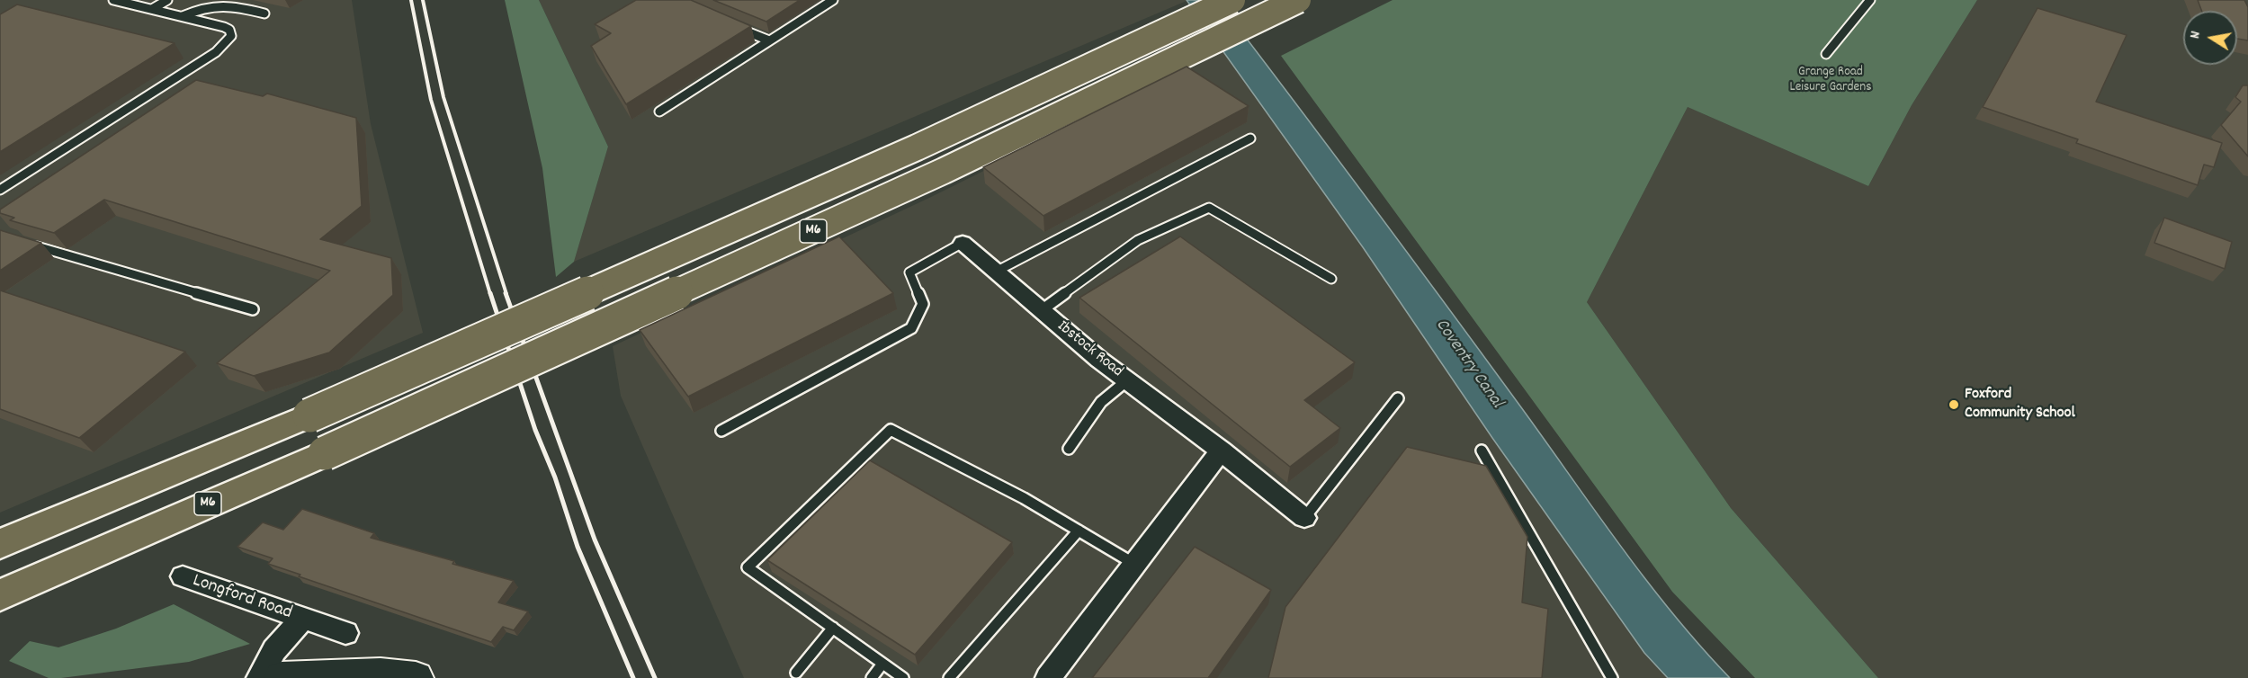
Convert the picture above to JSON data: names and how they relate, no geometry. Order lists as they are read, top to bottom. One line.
{"streets":{"highway":["M6"],"street":["Ibstock Road","Longford Road"]},"water":["Coventry Canal"],"parks":["Grange Road Leisure Gardens"],"places":["Foxford Community School"],"north":"left"}
